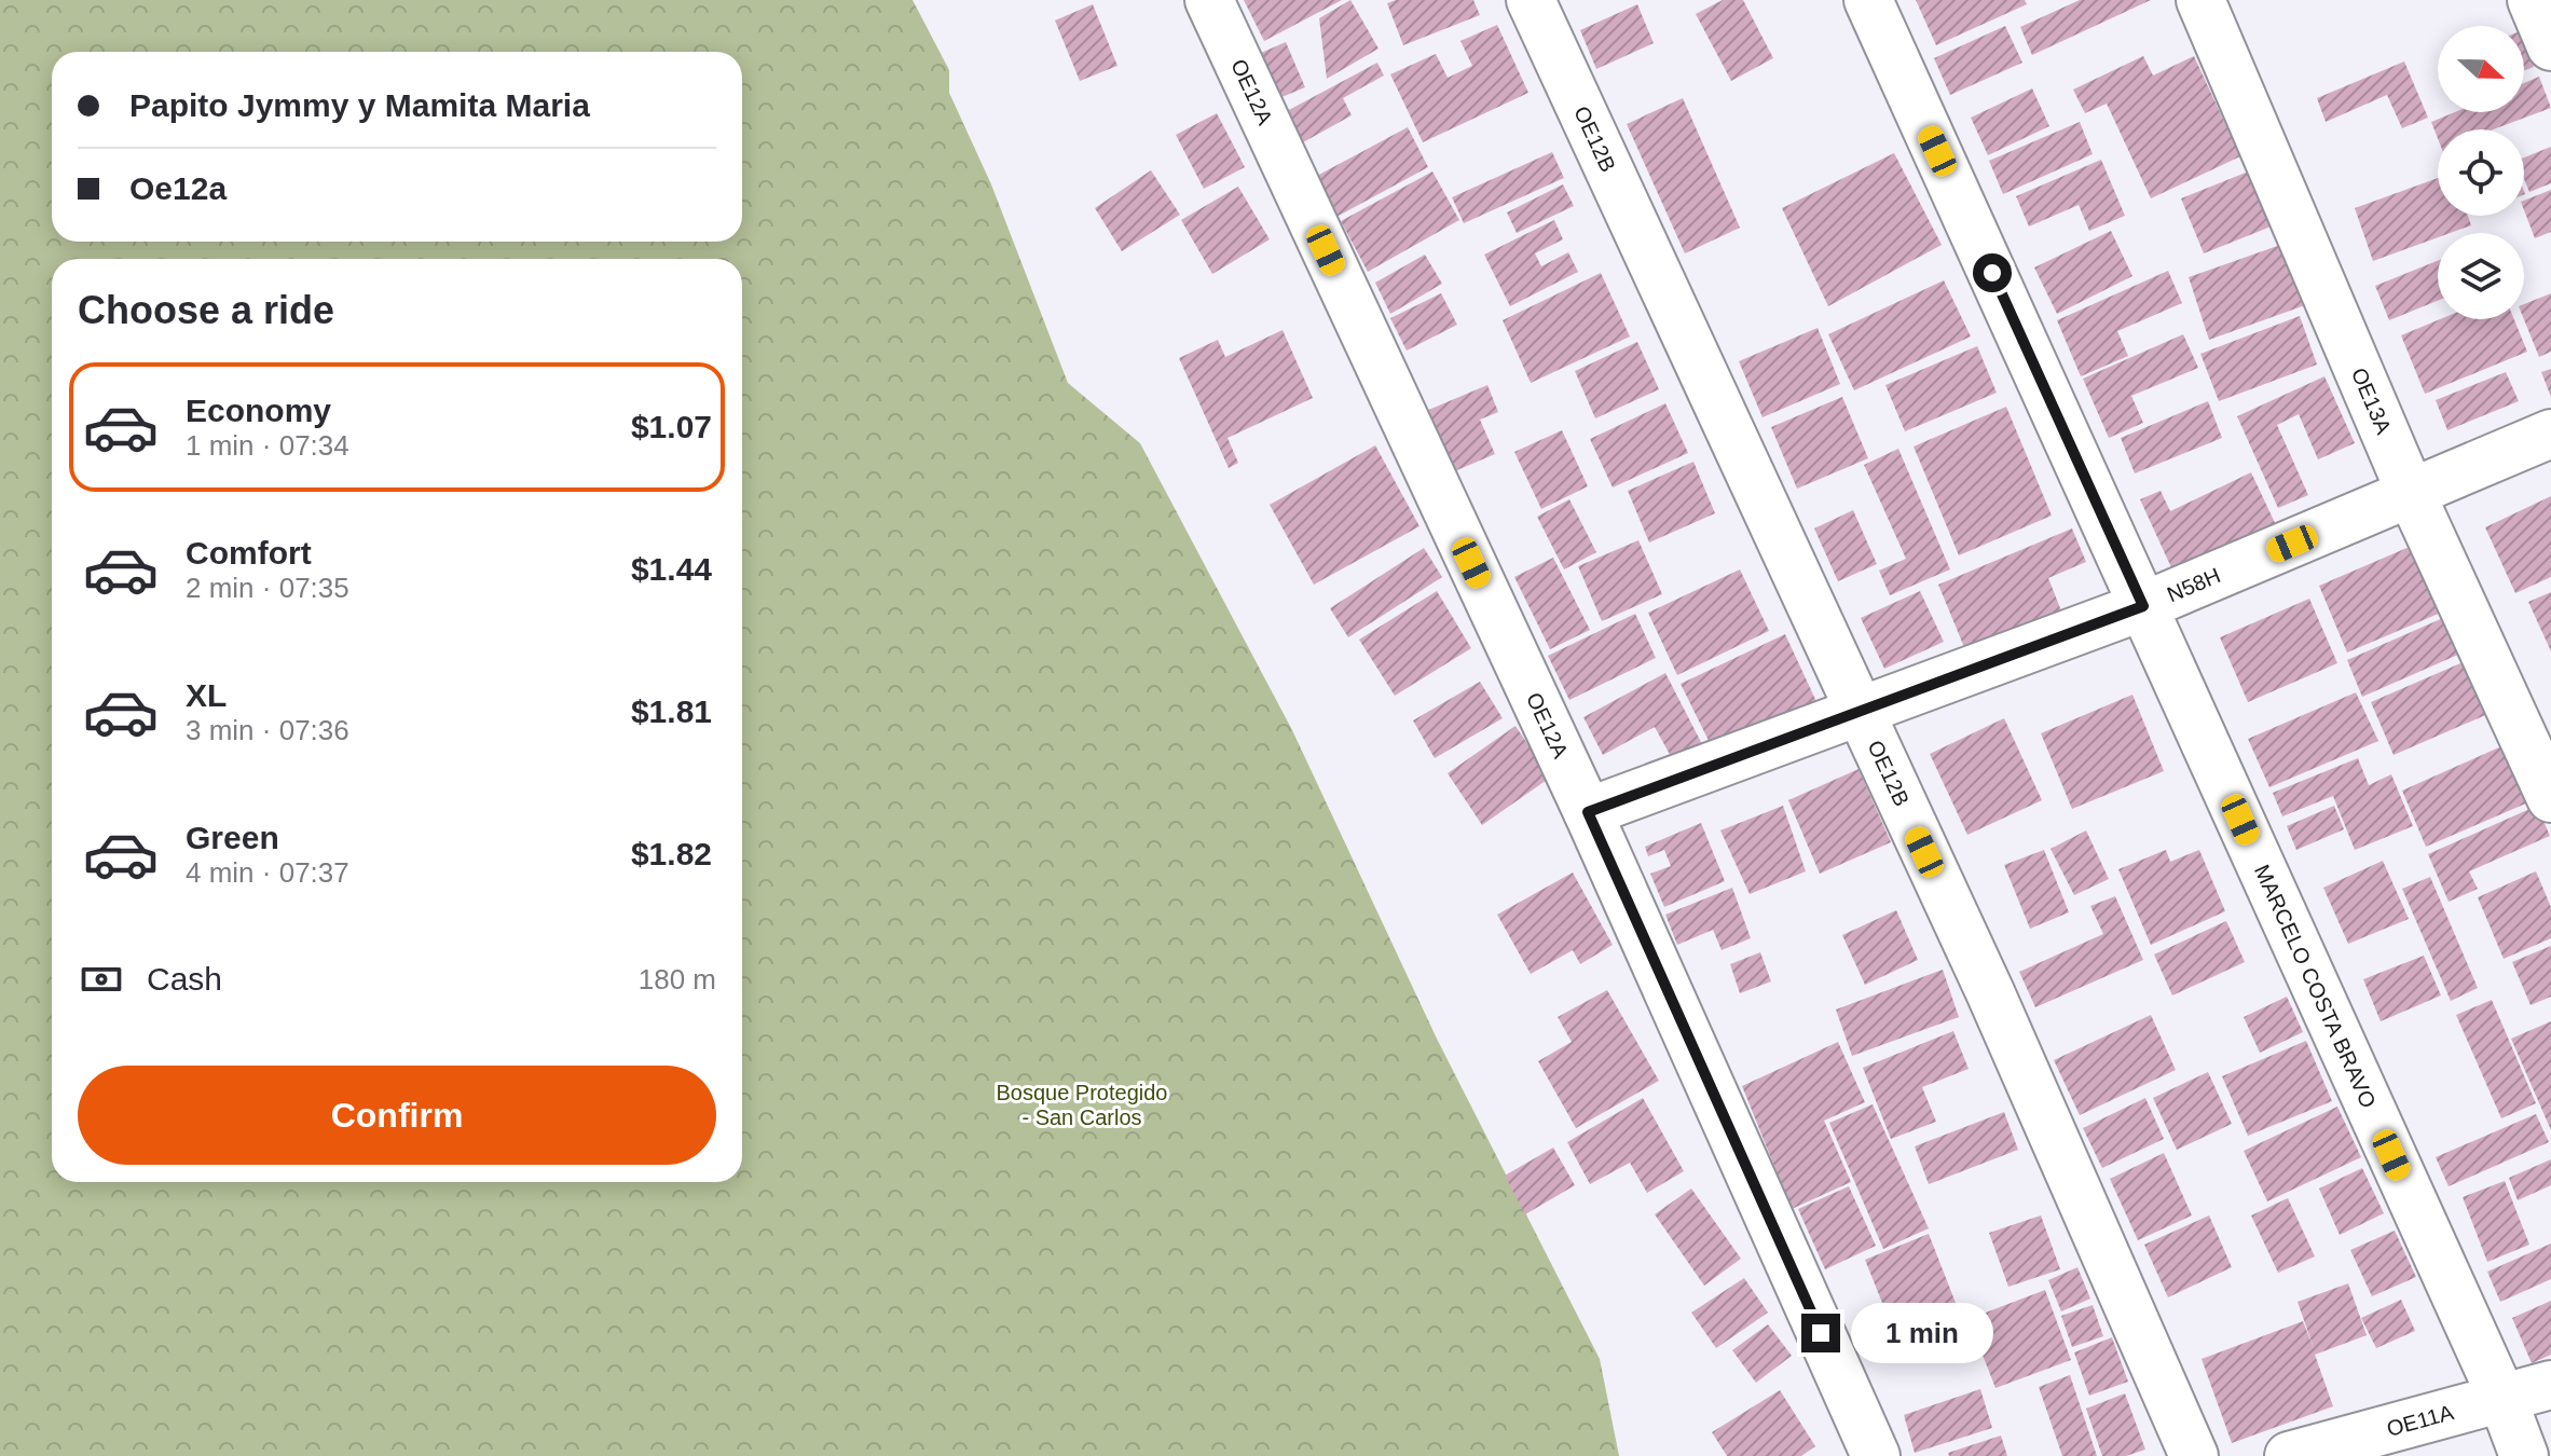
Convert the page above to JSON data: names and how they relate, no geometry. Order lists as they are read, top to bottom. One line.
{"streets":{"street":["OE12A","OE12B","OE13A","N58H","MARCELO COSTA BRAVO","OE11A"]},"crossings":[["OE12A","N58H"],["OE12B","N58H"],["OE13A","N58H"],["N58H","MARCELO COSTA BRAVO"],["MARCELO COSTA BRAVO","OE11A"]],"parks":["Bosque Protegido - San Carlos"],"north":"right","page":{"banner":["Papito Jymmy y Mamita Maria","Oe12a"],"heading":"Choose a ride","list":[{"name":"Economy","note":"1 min · 07:34","value":"$1.07"},{"name":"Comfort","note":"2 min · 07:35","value":"$1.44"},{"name":"XL","note":"3 min · 07:36","value":"$1.81"},{"name":"Green","note":"4 min · 07:37","value":"$1.82"}],"pay":["Cash","180 m"],"buttons":"Confirm","bubble":"1 min"}}
